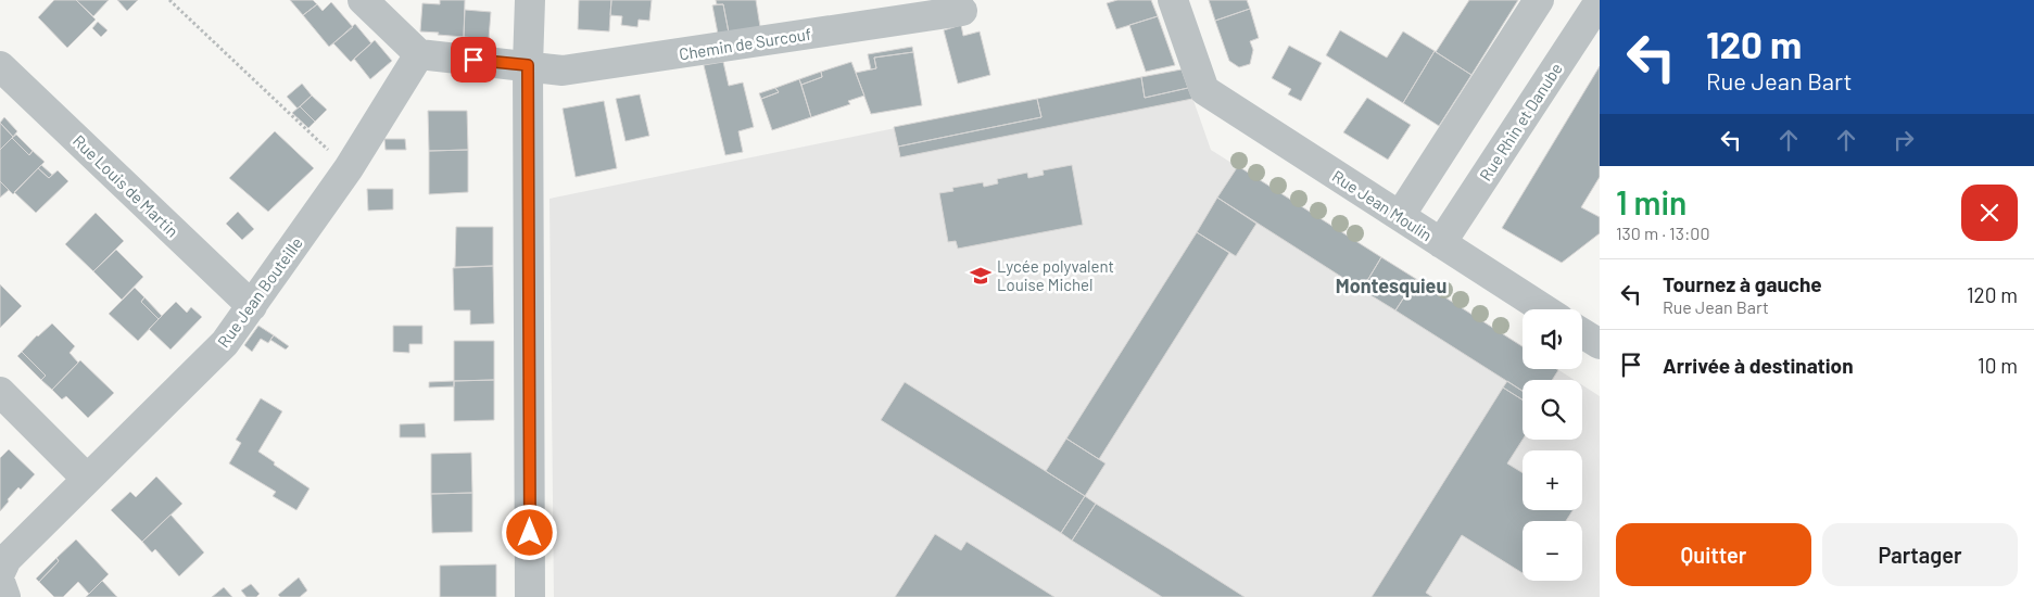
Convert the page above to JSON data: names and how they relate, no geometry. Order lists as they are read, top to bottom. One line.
{"streets":{"street":["Chemin de Surcouf","Rue Rhin et Danube","Rue Louis de Martin","Rue Jean Moulin","Rue Jean Bouteille"]},"crossings":[["Chemin de Surcouf","Rue Jean Bouteille"],["Rue Rhin et Danube","Rue Jean Moulin"],["Rue Louis de Martin","Rue Jean Bouteille"]],"districts":["Montesquieu"],"places":{"school or university":["Lycée polyvalent Louise Michel"]},"page":{"turn":["120 m","Rue Jean Bart"],"heading":["1 min","130 m · 13:00"],"list":[{"name":"Tournez à gauche","note":"Rue Jean Bart","value":"120 m"},{"name":"Arrivée à destination","value":"10 m"}],"map_buttons":["+","−"],"buttons":["Quitter","Partager"]}}
